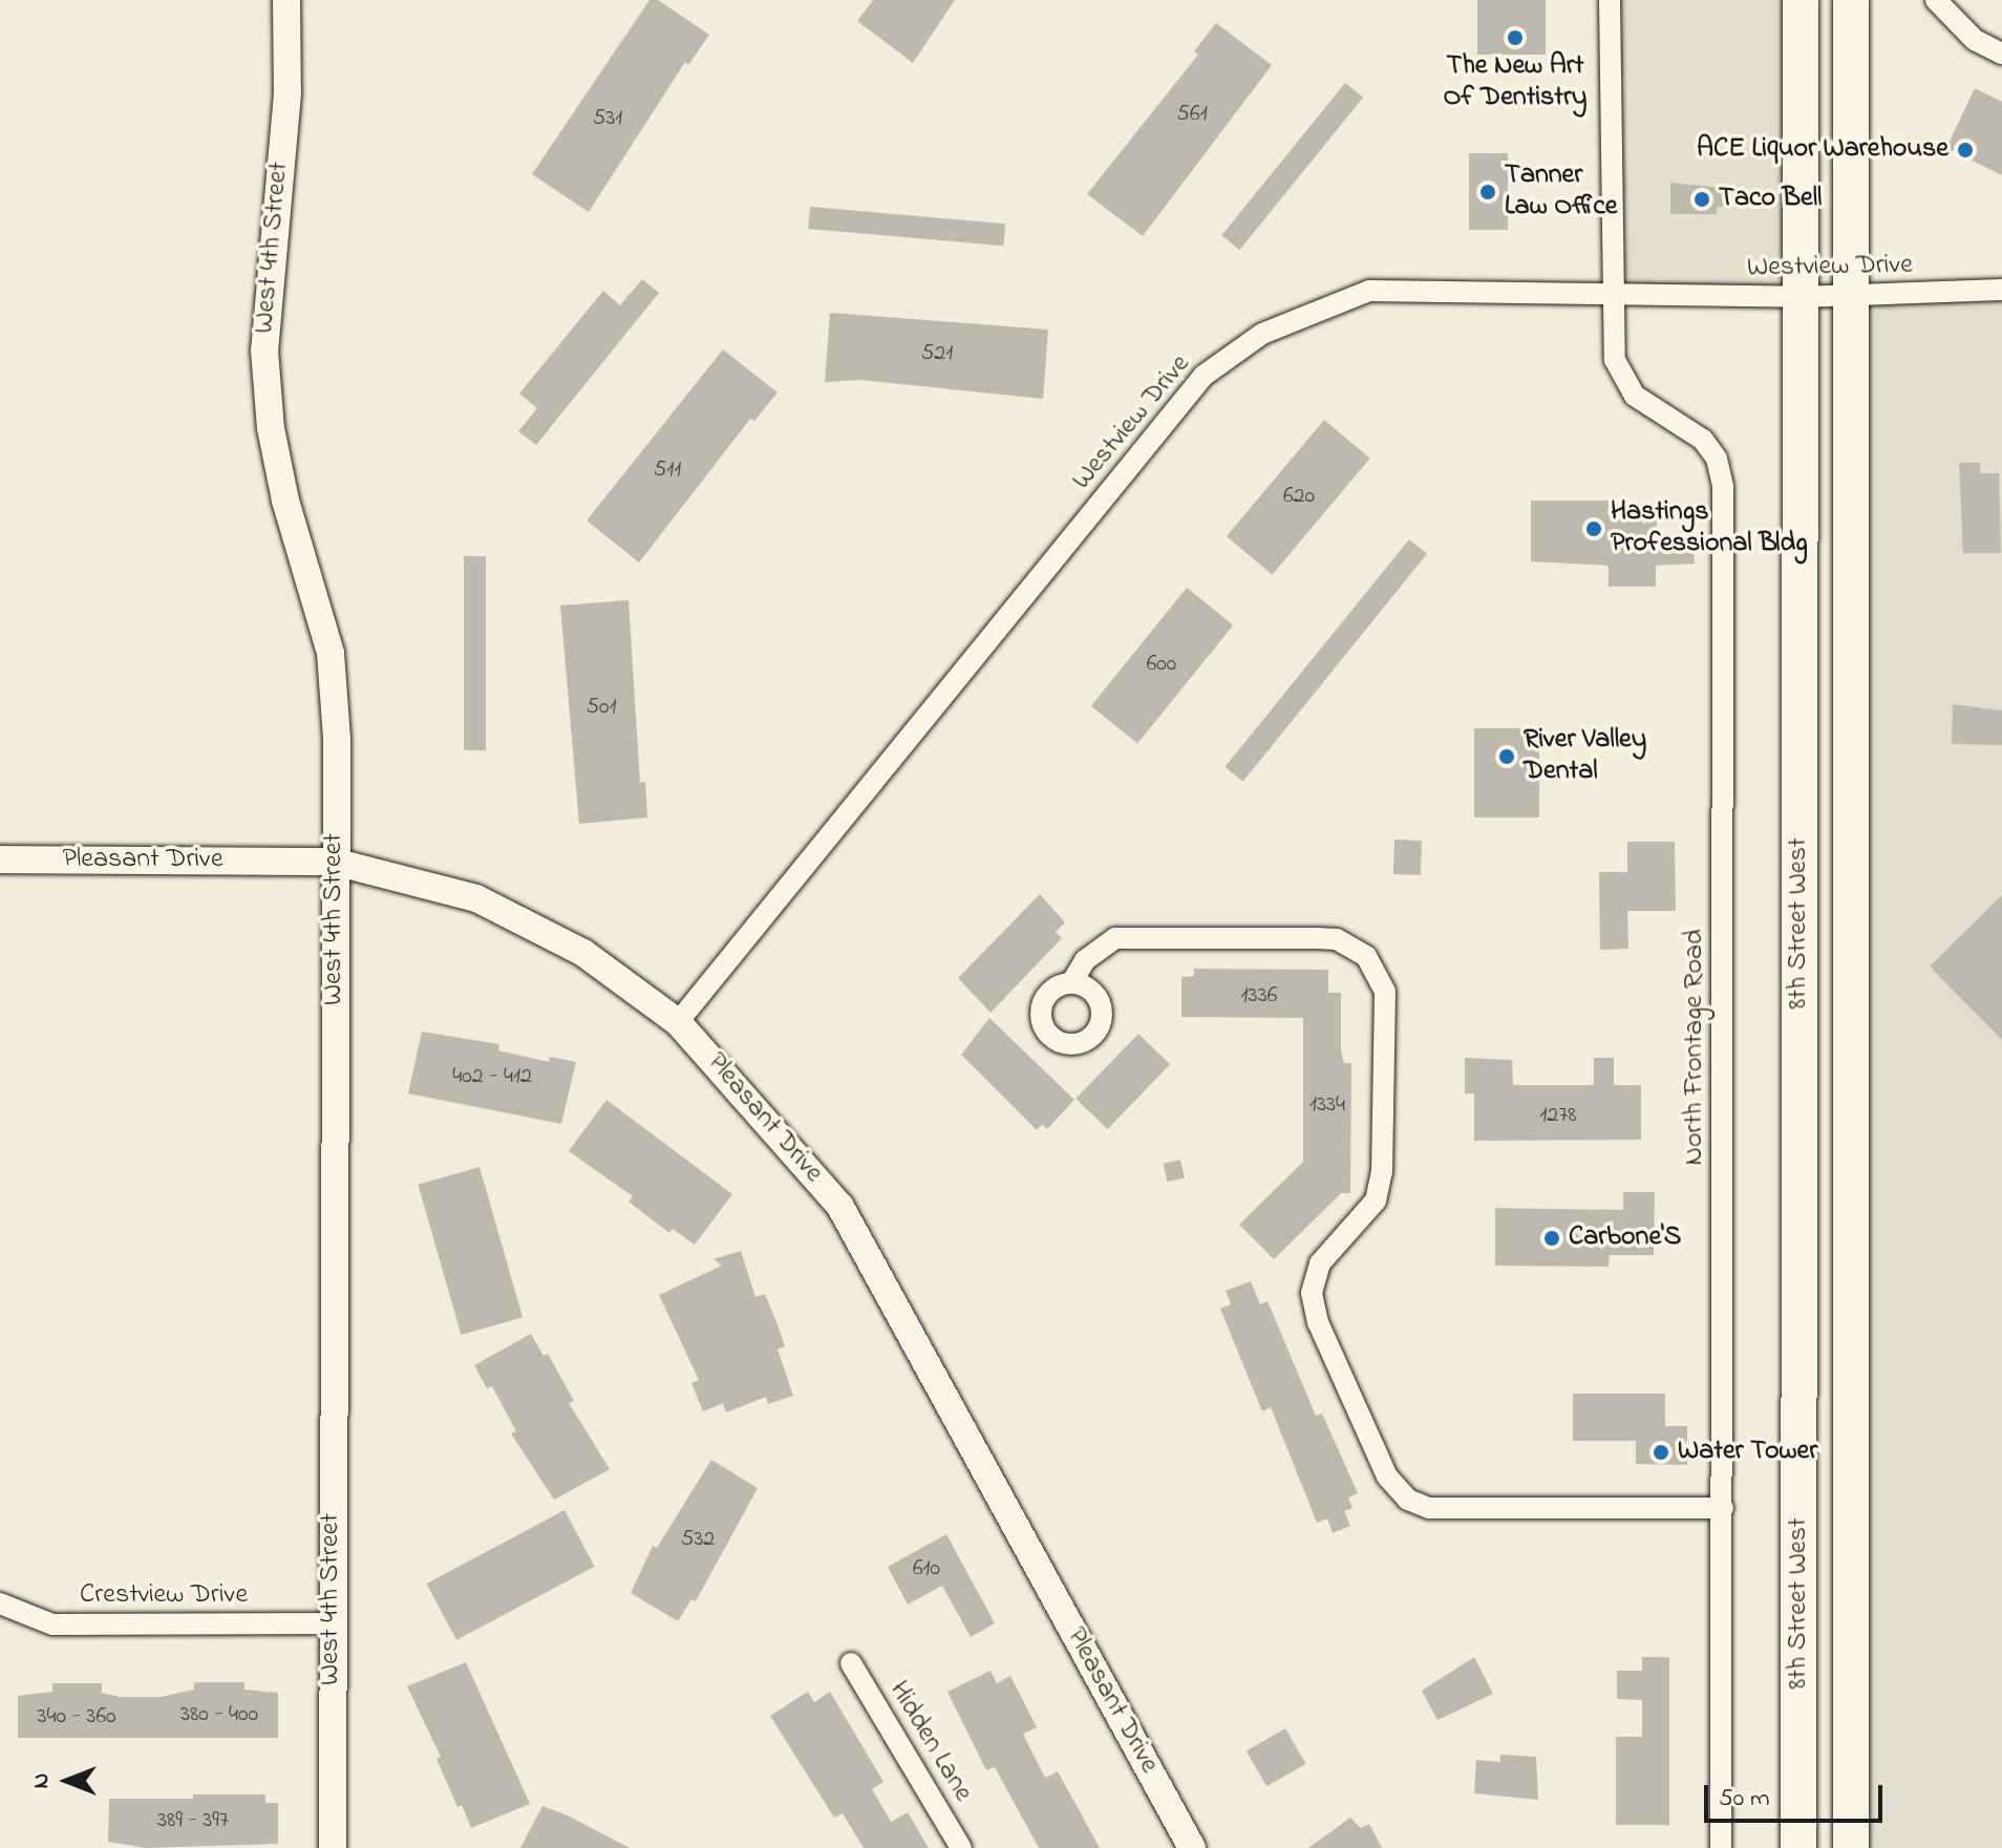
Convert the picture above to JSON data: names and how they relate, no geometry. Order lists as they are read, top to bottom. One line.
{"streets":{"highway":["8th Street West"],"street":["West 4th Street","Westview Drive","Pleasant Drive","North Frontage Road","Crestview Drive","Hidden Lane"]},"crossings":[["West 4th Street","Pleasant Drive"],["West 4th Street","Crestview Drive"],["Westview Drive","Pleasant Drive"],["Westview Drive","8th Street West"],["Westview Drive","North Frontage Road"]],"places":["The New Art Of Dentistry","ACE Liquor Warehouse","Tanner Law Office","Taco Bell","Hastings Professional Bldg","River Valley Dental","Carbone'S","Water Tower"],"house_numbers":["561","531","521","511","620","600","501","1336","402 - 412","1334","1278","532","610","380 - 400","340 - 360","389 - 397"],"scale_bar":"50 m","north":"left"}
